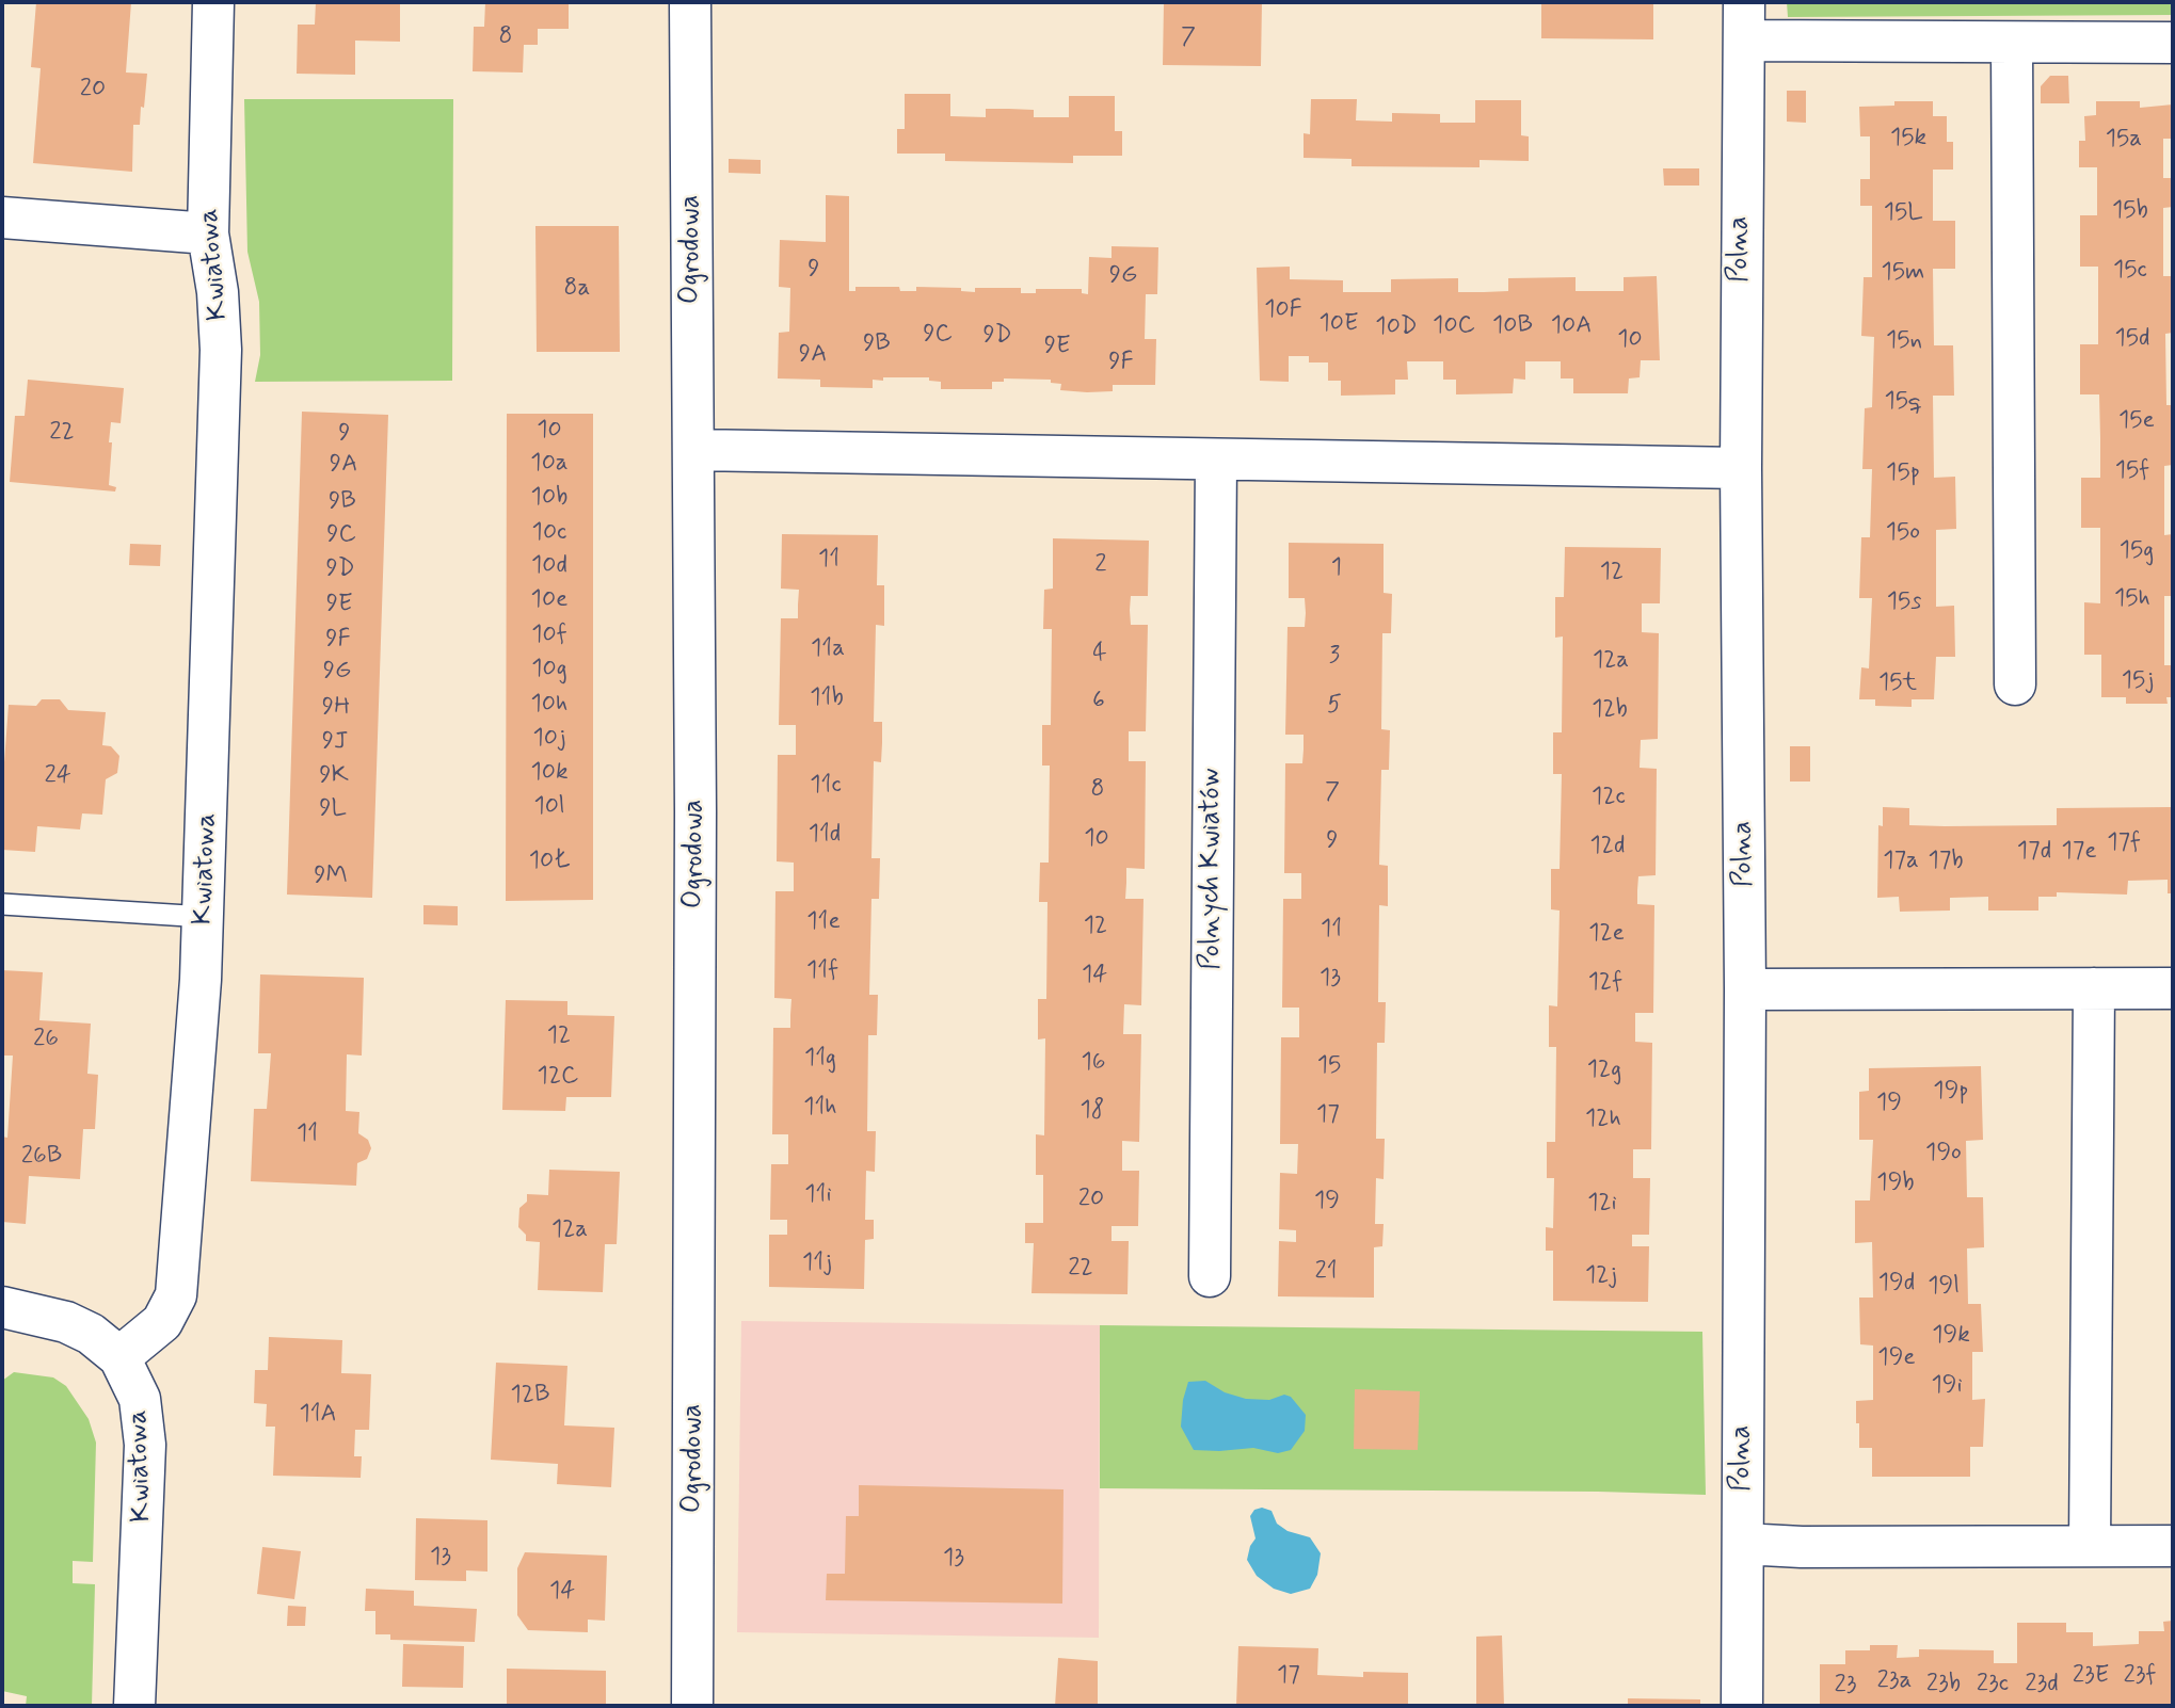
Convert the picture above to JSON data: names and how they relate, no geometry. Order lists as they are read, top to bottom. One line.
{"streets":{"street":["Ogrodowa","Polna","Kwiatowa","Polnych Kwiatów"]},"house_numbers":["8","7","20","15k","15a","15b","15L","9","15c","15m","9G","8a","10F","10E","10C","10B","10A","10D","9C","9D","15d","10","15n","9B","9E","9A","9F","15q","15e","10","22","9","10a","9A","15f","15p","10b","9B","10c","15o","9C","15g","11","2","10d","1","9D","12","15h","10e","15s","9E","10f","9F","11a","4","3","12a","10g","9G","15j","15t","11b","6","10h","5","9H","12b","10j","9J","10k","24","9K","11c","8","7","12c","10l","9L","11d","10","9","17f","12d","17d","17e","10Ł","17a","17b","9M","11e","12","11","12e","11f","14","13","12f","12","26","11g","16","15","12g","12C","19p","19","11h","18","17","12h","11","19o","26B","19b","11i","20","19","12i","12a","11j","22","21","12j","19d","19l","19k","19e","19i","12B","11A","13","13","14","17","23E","23f","23a","23b","23c","23d","23"]}
